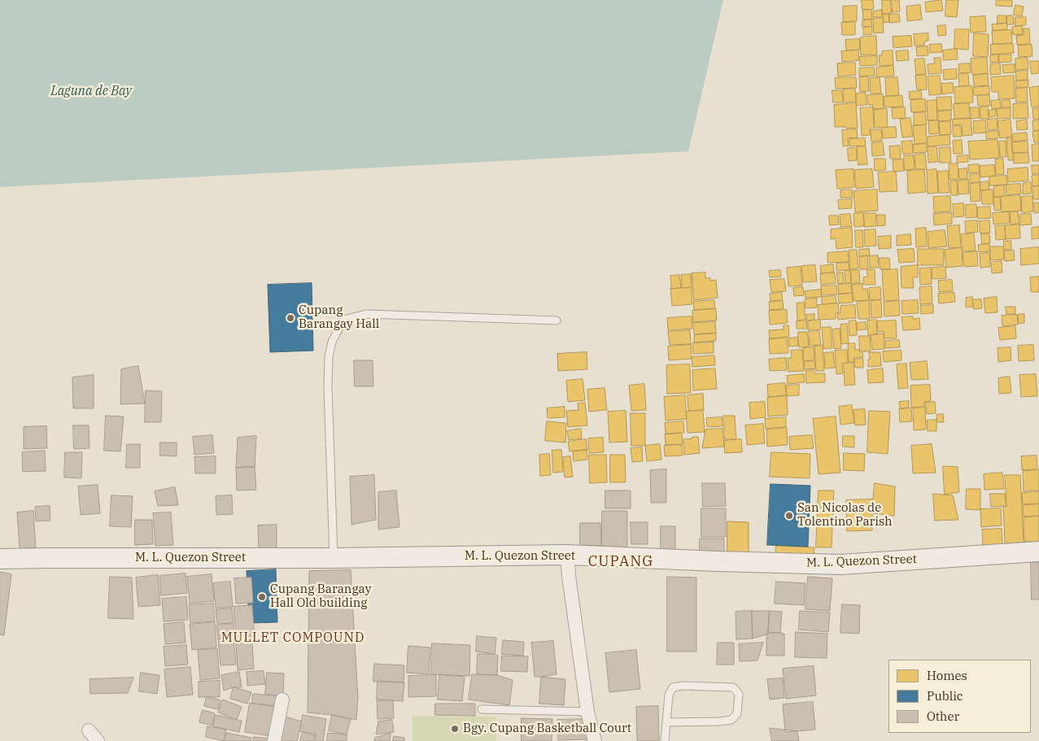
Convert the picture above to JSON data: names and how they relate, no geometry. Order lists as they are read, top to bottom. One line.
{"streets":{"main road":["M. L. Quezon Street"]},"districts":["CUPANG","MULLET COMPOUND"],"water":["Laguna de Bay"],"places":["Cupang Barangay Hall","San Nicolas de Tolentino Parish","Cupang Barangay Hall Old building","Bgy. Cupang Basketball Court"],"legend":["Homes","Public","Other"]}
